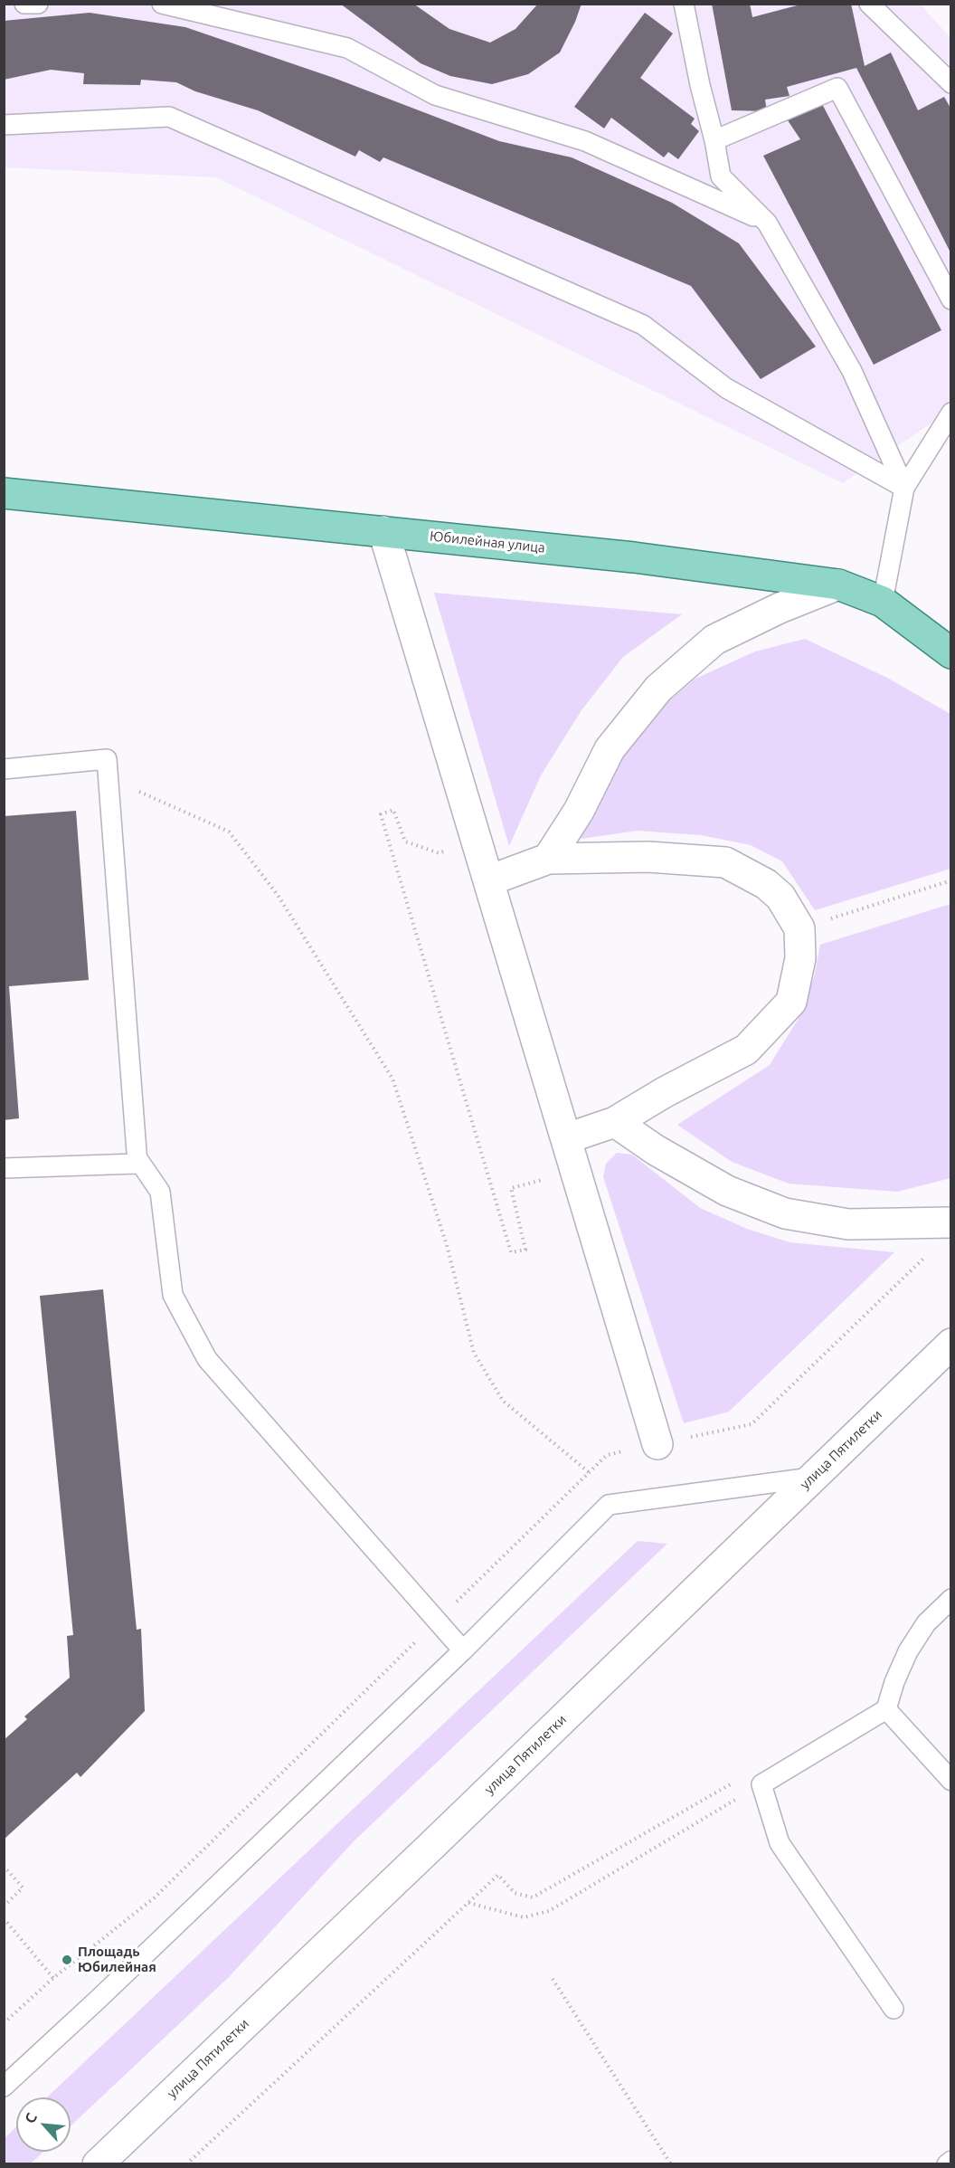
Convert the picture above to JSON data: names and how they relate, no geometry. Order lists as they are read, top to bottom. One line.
{"streets":{"main road":["Юбилейная улица"],"street":["улица Пятилетки"]},"places":["Площадь Юбилейная"],"north":"top left"}
